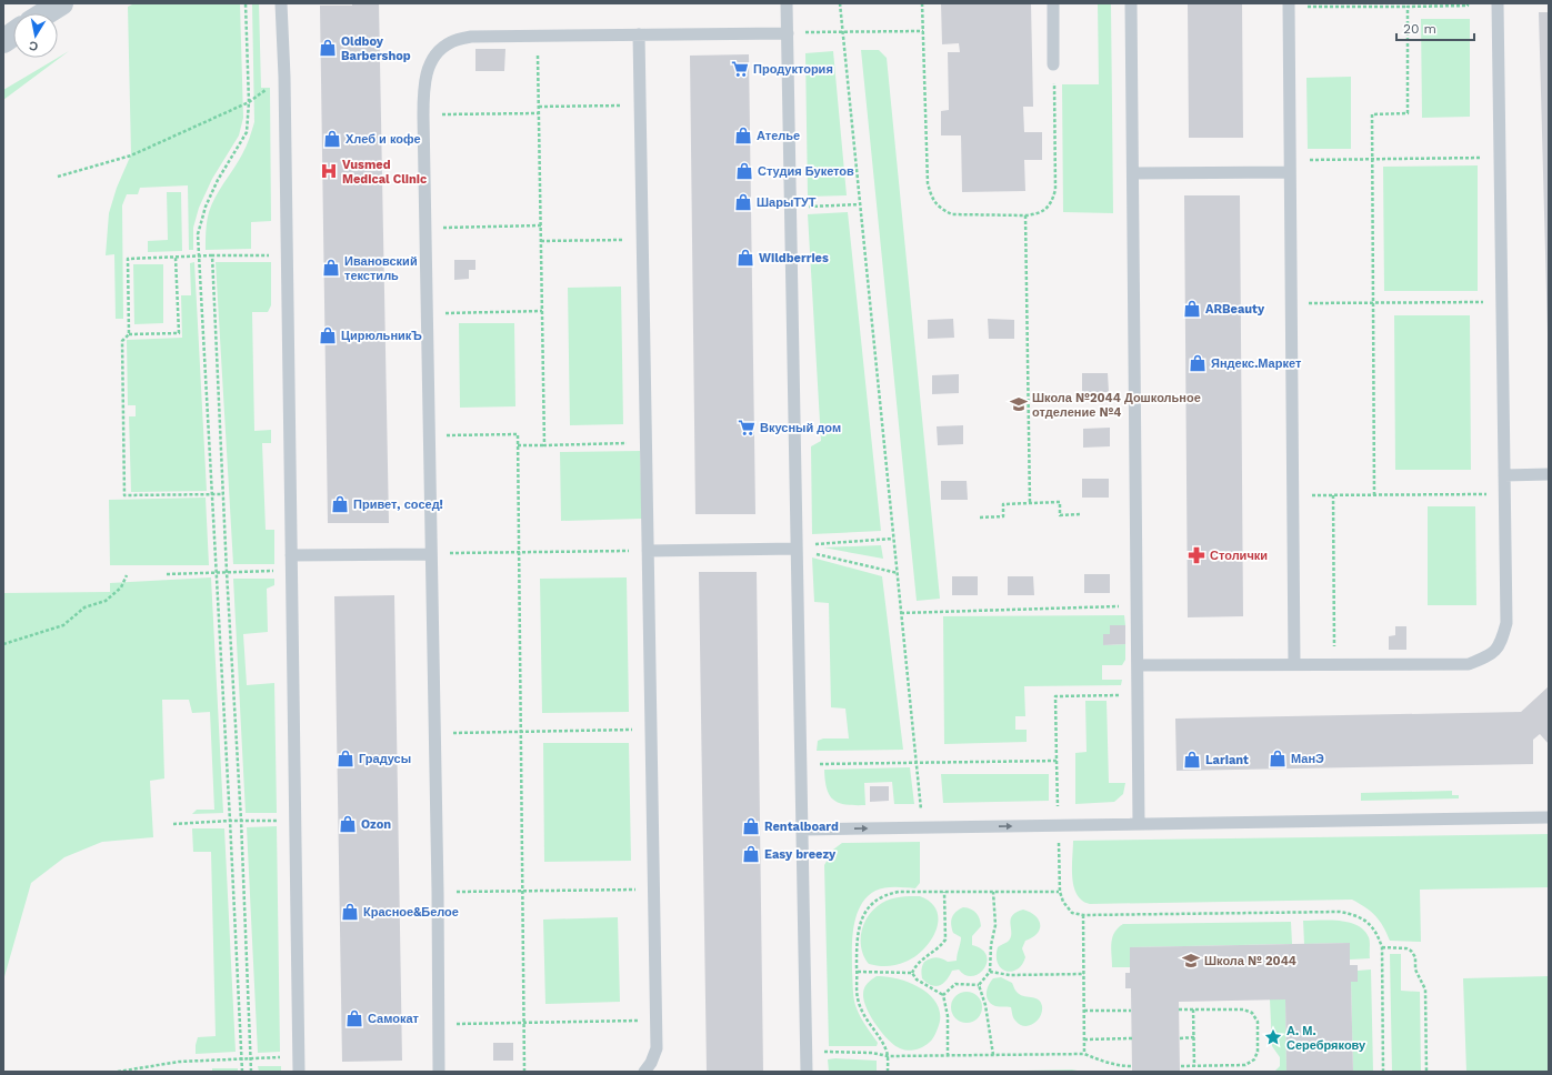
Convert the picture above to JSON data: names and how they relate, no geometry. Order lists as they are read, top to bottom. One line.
{"places":{"shop":["Oldboy Barbershop","Ателье","Хлеб и кофе","Студия Букетов","ШарыТУТ","Wildberries","Ивановский текстиль","ARBeauty","ЦирюльникЪ","Яндекс.Маркет","Привет, сосед!","Градусы","МанЭ","Lariant","Ozon","Rentalboard","Easy breezy","Красное&Белое","Самокат"],"supermarket":["Продуктория","Вкусный дом"],"hospital":["Vusmed Medical Clinic"],"school or university":["Школа №2044 Дошкольное отделение №4","Школа № 2044"],"pharmacy":["Столички"],"place":["А. М. Серебрякову"]},"scale_bar":"20 m","north":"bottom"}
